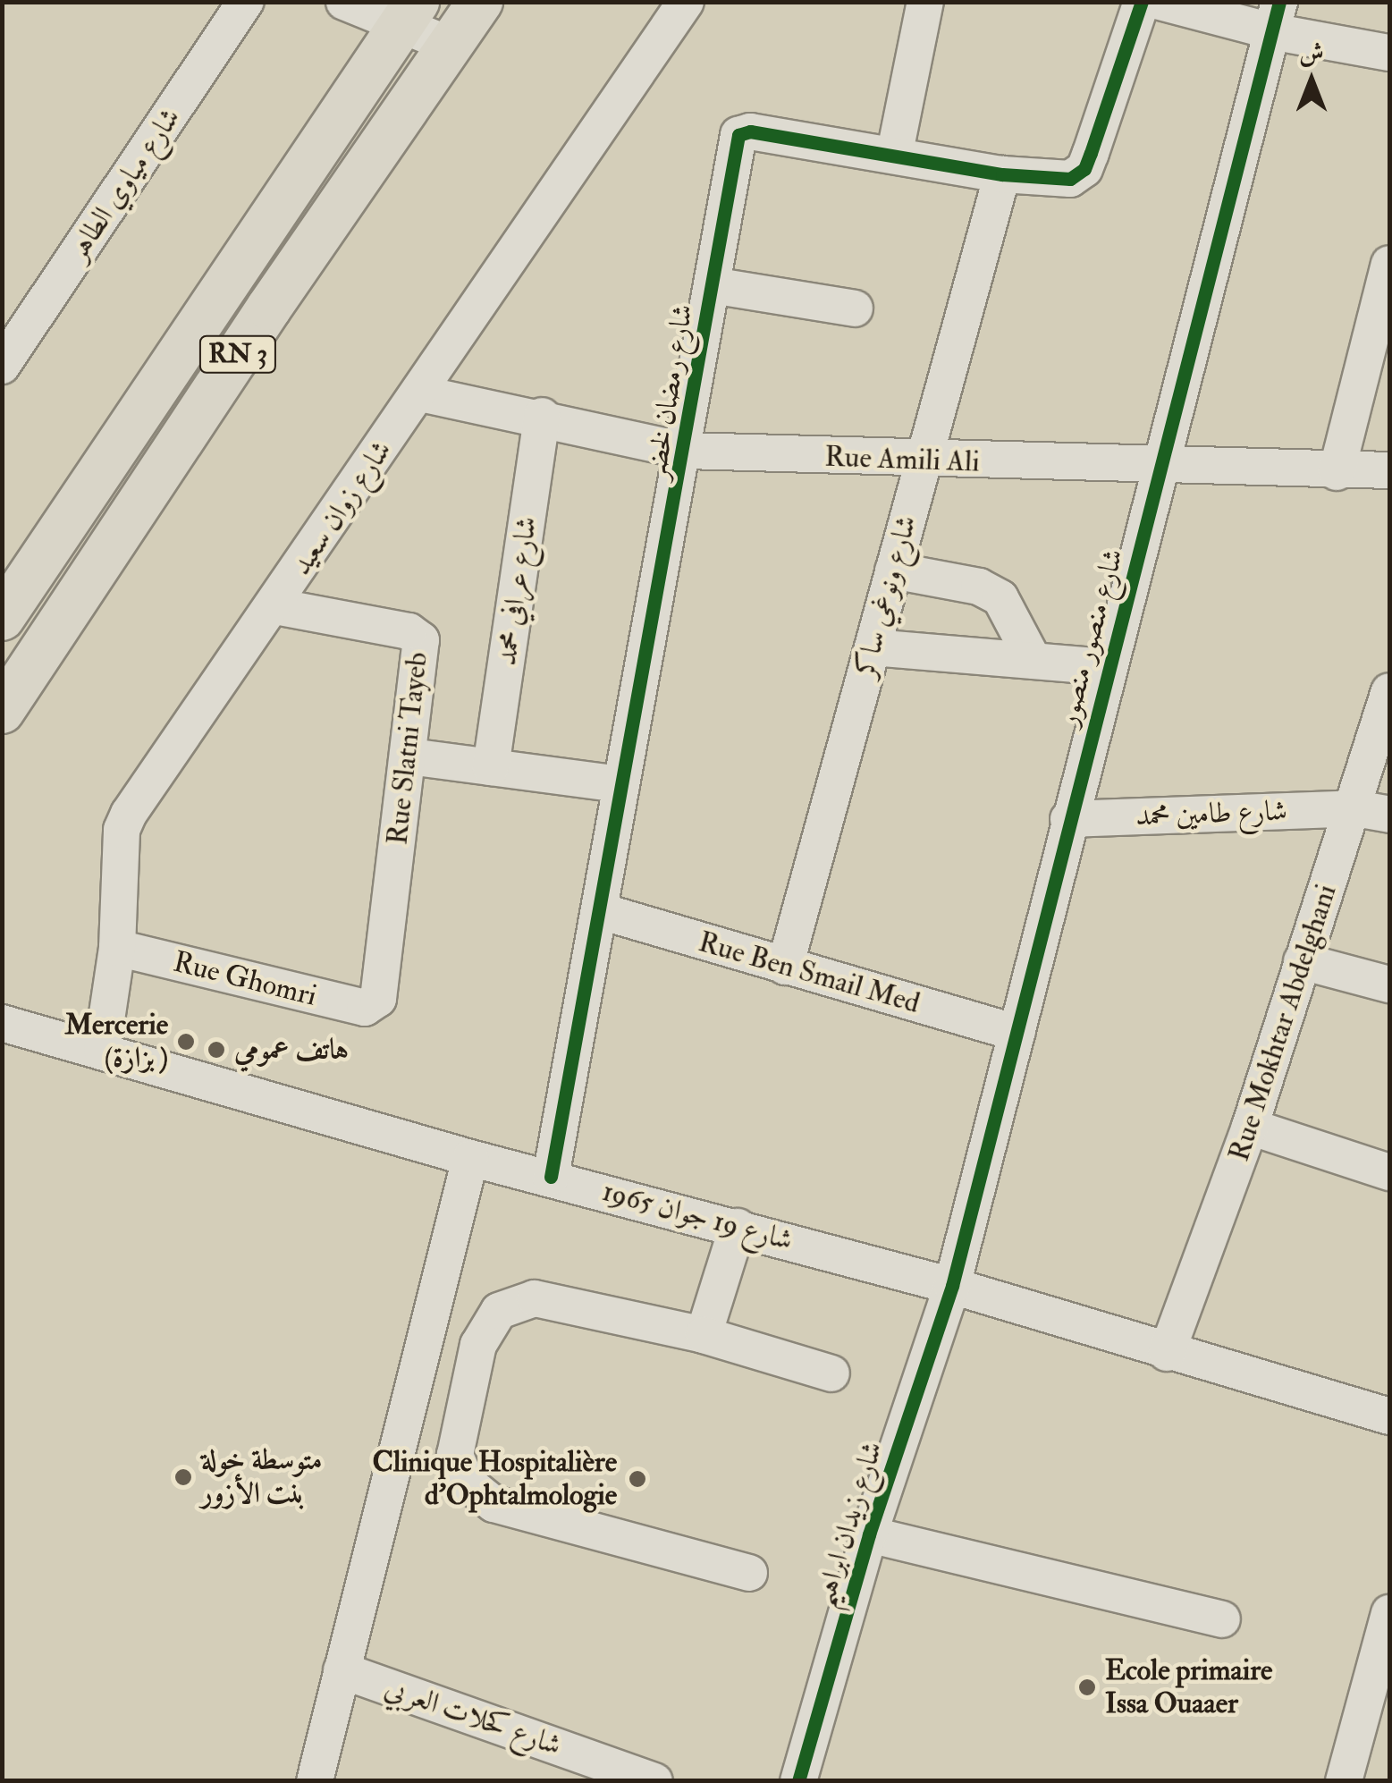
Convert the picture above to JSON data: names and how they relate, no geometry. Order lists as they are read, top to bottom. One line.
{"streets":{"main road":["RN 3"],"street":["شارع مياوي الطاهر","شارع رمضان لخضر","Rue Amili Ali","شارع زوان سعيد","شارع عرافي محمد","شارع ونوغي ساكر","شارع منصور منصور","Rue Slatni Tayeb","شارع طامين محمد","Rue Ben Smail Med","Rue Ghomri","Rue Mokhtar Abdelghani","شارع 19 جوان 1965","شارع زيدان ابراهيم","شارع كحلات العربي"]},"crossings":[["شارع رمضان لخضر","Rue Amili Ali"],["شارع رمضان لخضر","شارع ونوغي ساكر"],["شارع رمضان لخضر","Rue Ben Smail Med"],["شارع رمضان لخضر","شارع 19 جوان 1965"],["Rue Amili Ali","شارع زوان سعيد"],["Rue Amili Ali","شارع عرافي محمد"],["Rue Amili Ali","شارع ونوغي ساكر"],["Rue Amili Ali","شارع منصور منصور"],["شارع زوان سعيد","Rue Slatni Tayeb"],["شارع زوان سعيد","Rue Ghomri"],["شارع زوان سعيد","شارع 19 جوان 1965"],["شارع ونوغي ساكر","Rue Ben Smail Med"],["شارع منصور منصور","شارع طامين محمد"],["شارع منصور منصور","Rue Ben Smail Med"],["شارع منصور منصور","شارع 19 جوان 1965"],["شارع منصور منصور","شارع زيدان ابراهيم"],["Rue Slatni Tayeb","Rue Ghomri"],["شارع طامين محمد","Rue Mokhtar Abdelghani"],["Rue Mokhtar Abdelghani","شارع 19 جوان 1965"],["شارع 19 جوان 1965","شارع زيدان ابراهيم"]],"places":["Mercerie (بزازة )","هاتف عمومي","متوسطة خولة بنت الأزور","Clinique Hospitalière d'Ophtalmologie","Ecole primaire Issa Ouaaer"],"north":"top"}
